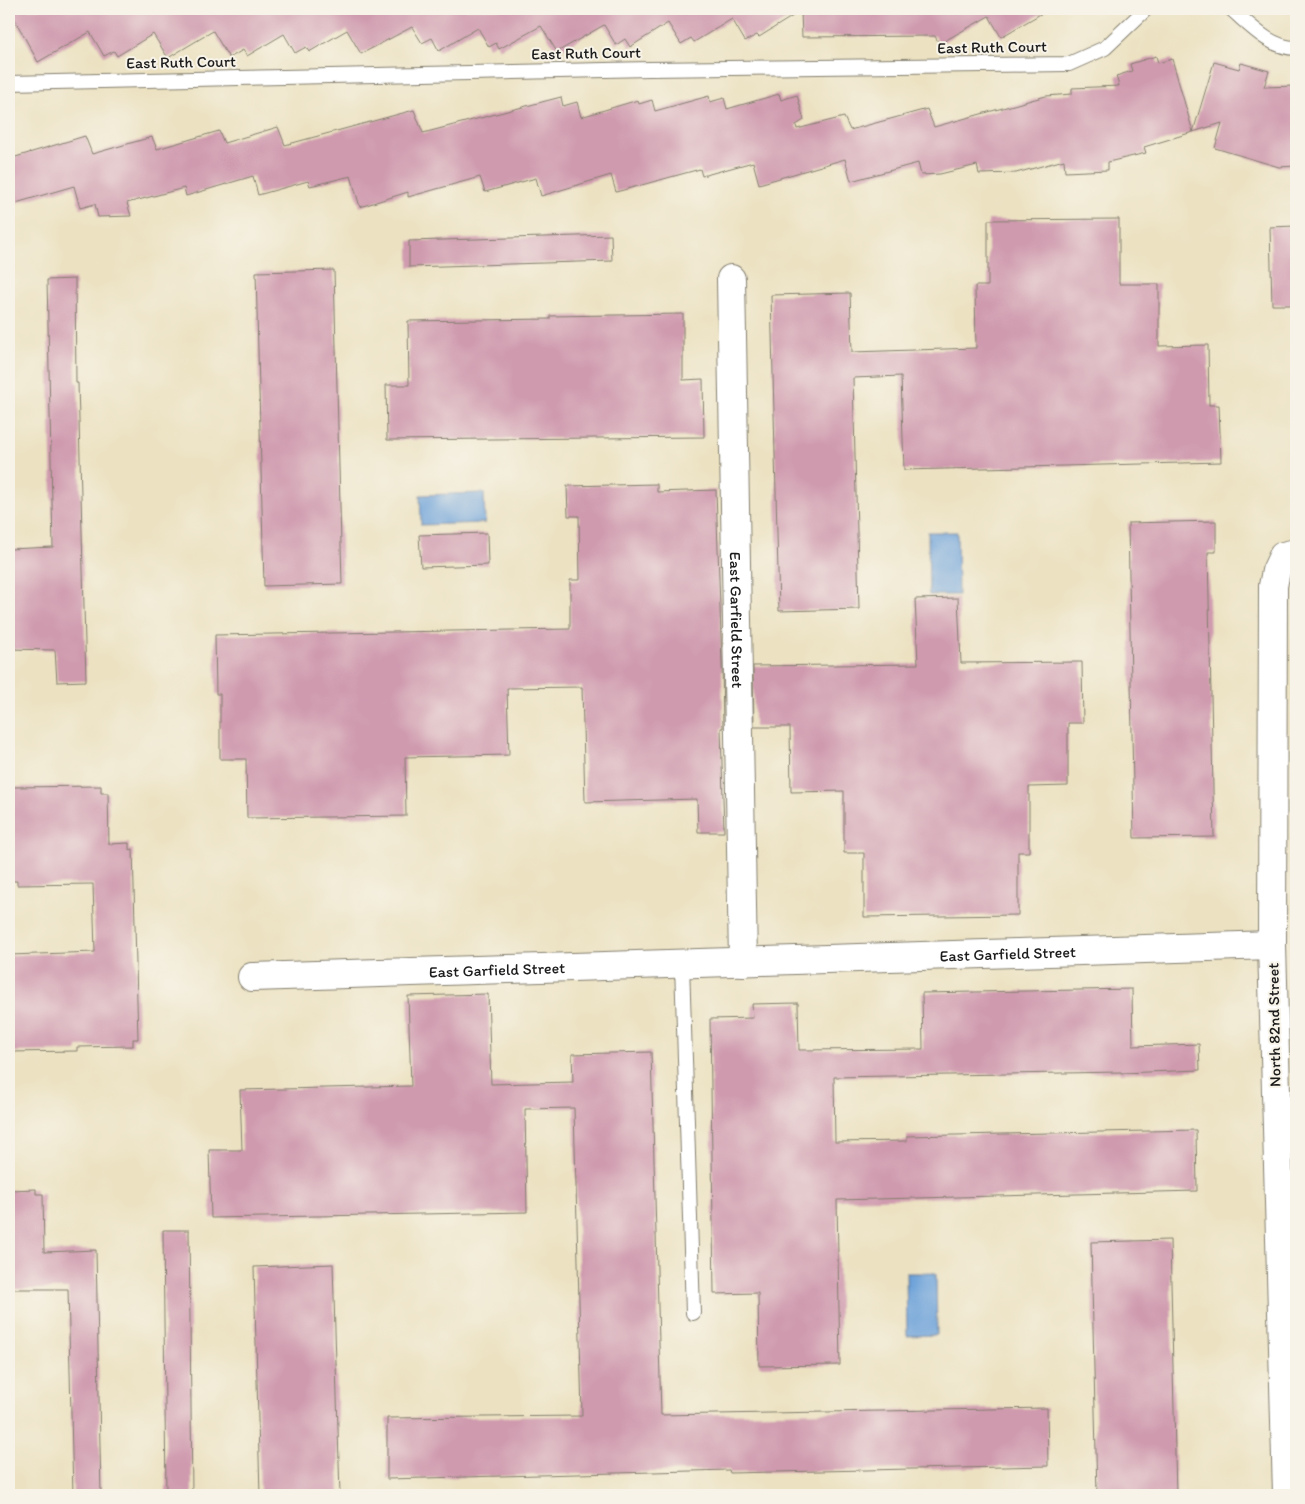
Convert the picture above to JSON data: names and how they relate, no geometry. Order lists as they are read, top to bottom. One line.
{"streets":{"street":["East Garfield Street","North 82nd Street"],"lane":["East Ruth Court"]},"crossings":[["East Garfield Street","North 82nd Street"]]}
